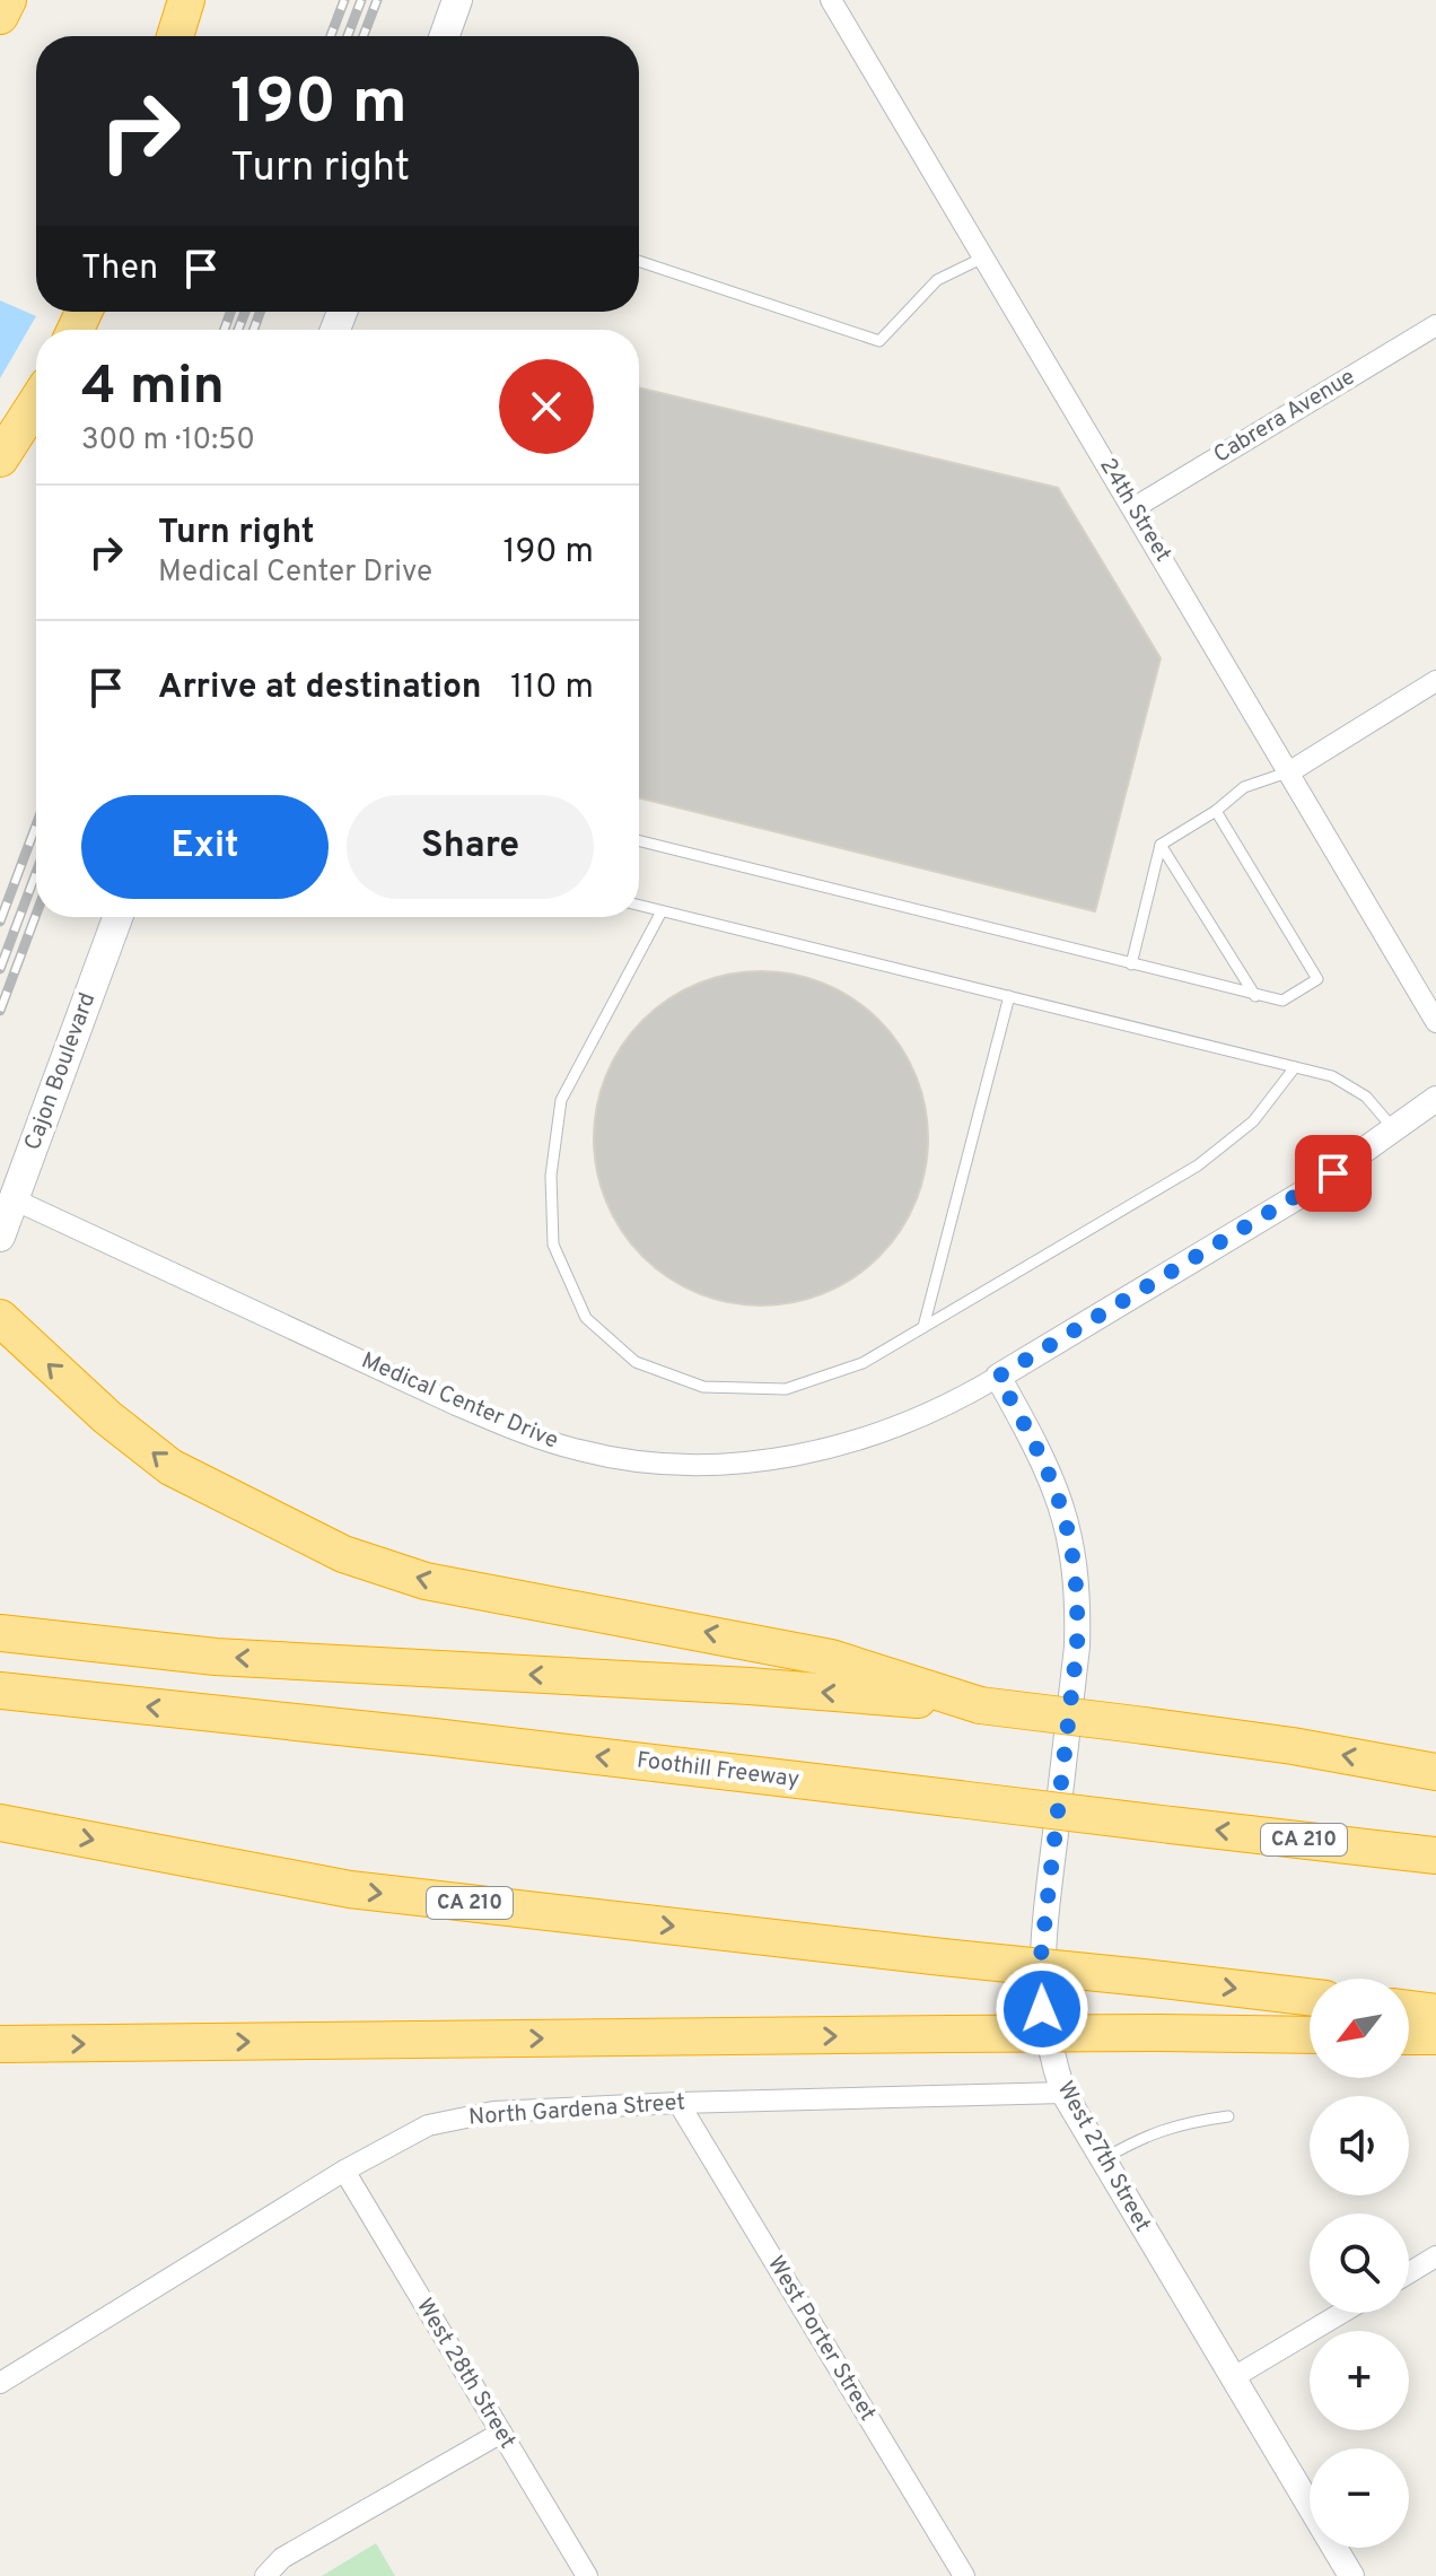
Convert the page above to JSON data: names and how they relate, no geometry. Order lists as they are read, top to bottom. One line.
{"streets":{"highway":["Foothill Freeway","CA 210"],"main road":["Cajon Boulevard"],"street":["Cabrera Avenue","24th Street","Medical Center Drive","North Gardena Street","West 27th Street","West Porter Street","West 28th Street"]},"crossings":[["Cabrera Avenue","24th Street"],["Cajon Boulevard","Medical Center Drive"],["Medical Center Drive","West 27th Street"],["North Gardena Street","West 27th Street"],["North Gardena Street","West Porter Street"],["North Gardena Street","West 28th Street"]],"north":"bottom left","page":{"turn":["190 m","Turn right"],"then":"Then","heading":["4 min","300 m · 10:50"],"list":[{"name":"Turn right","note":"Medical Center Drive","value":"190 m"},{"name":"Arrive at destination","value":"110 m"}],"buttons":["Exit","Share"],"map_buttons":["+","−"]}}
